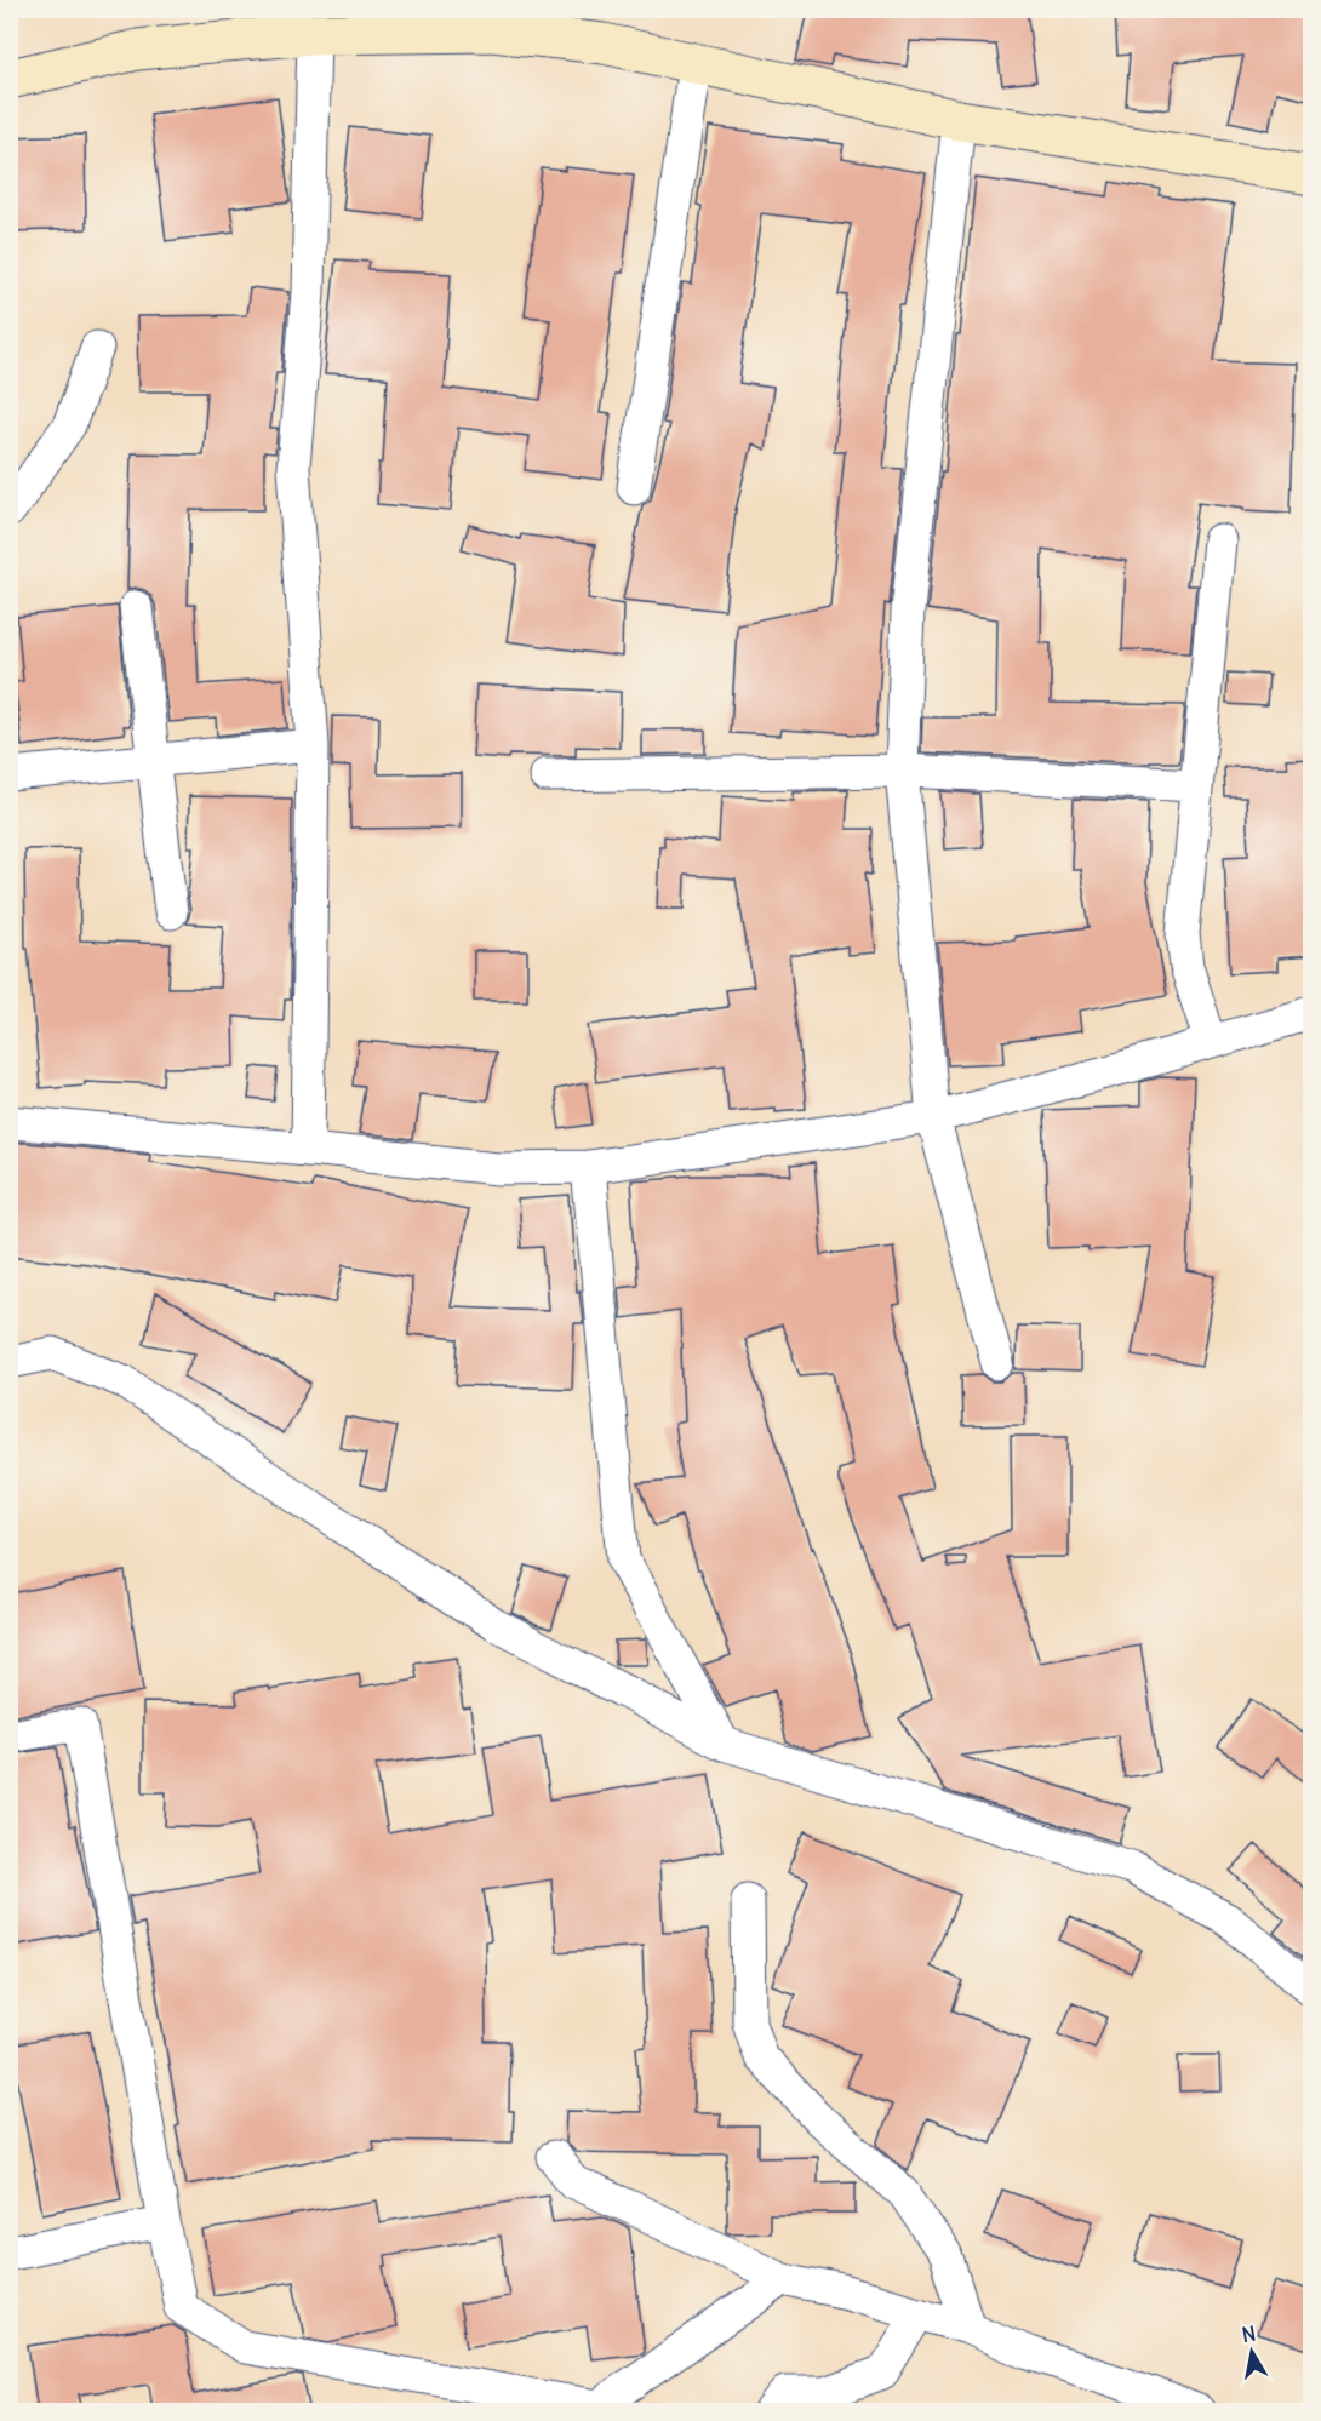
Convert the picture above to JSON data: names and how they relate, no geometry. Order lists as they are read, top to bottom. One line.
{"north":"top"}
